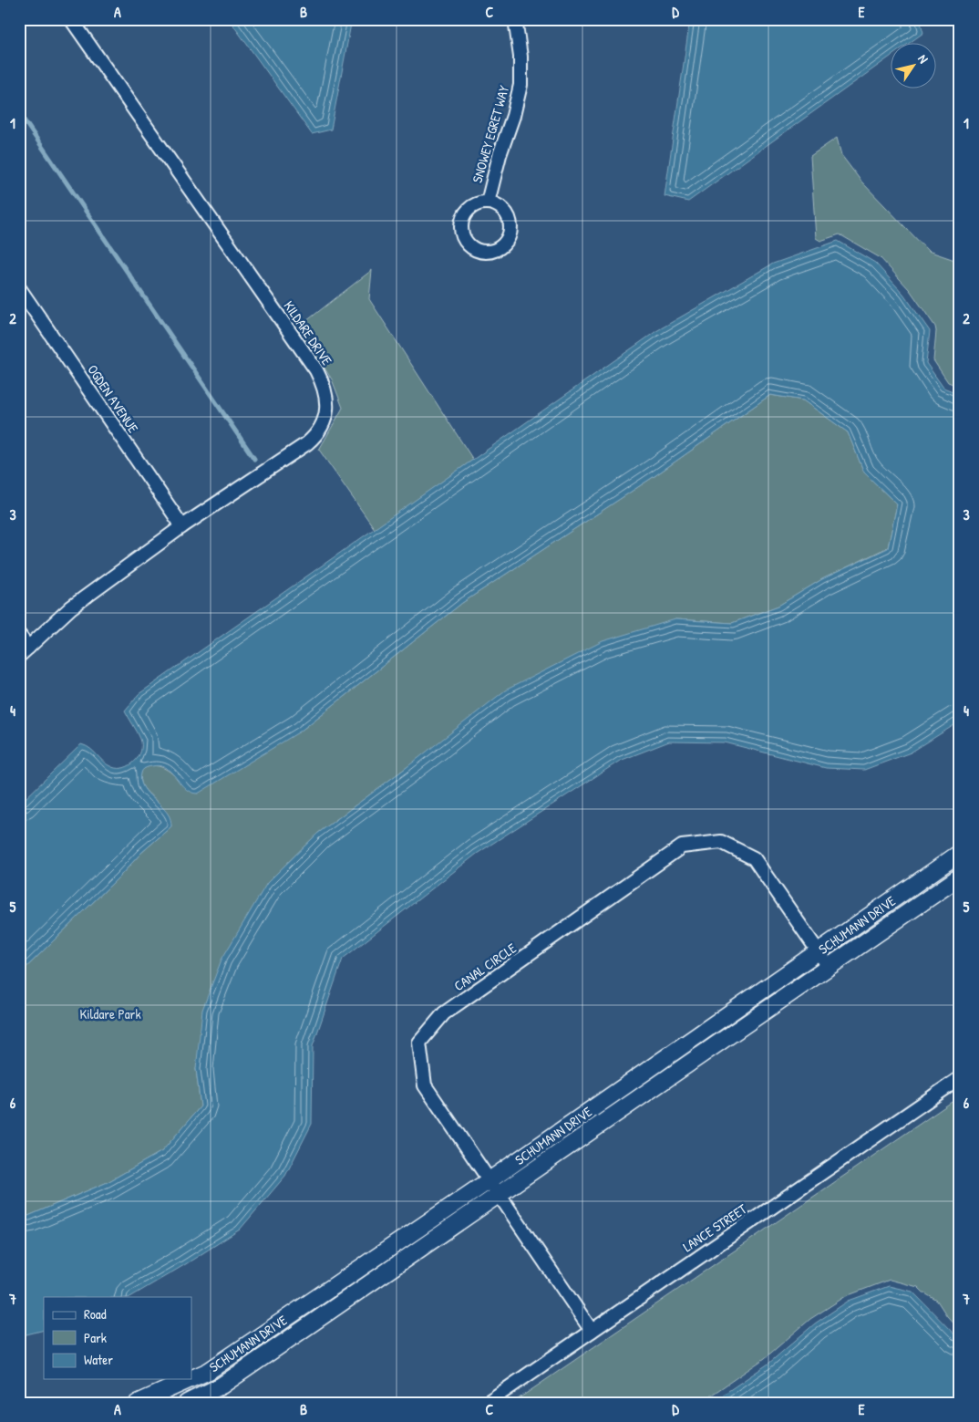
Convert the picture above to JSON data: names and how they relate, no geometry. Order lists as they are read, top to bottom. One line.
{"streets":{"street":["SNOWEY EGRET WAY","KILDARE DRIVE","OGDEN AVENUE","SCHUMANN DRIVE","CANAL CIRCLE","LANCE STREET"]},"crossings":[["KILDARE DRIVE","OGDEN AVENUE"],["SCHUMANN DRIVE","CANAL CIRCLE"],["CANAL CIRCLE","LANCE STREET"]],"parks":["Kildare Park"],"legend":["Road","Park","Water"],"north":"top right","grid":{"columns":["A","B","C","D","E"],"rows":["1","2","3","4","5","6","7"]}}
